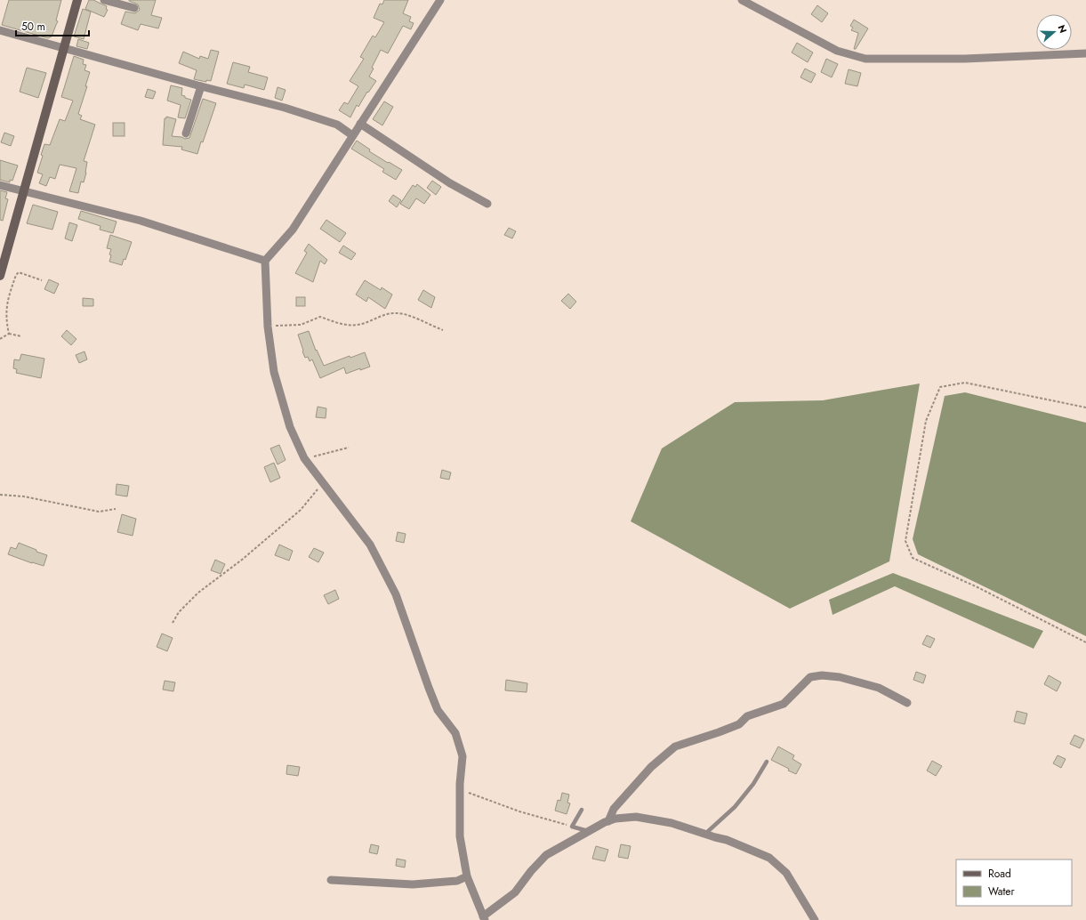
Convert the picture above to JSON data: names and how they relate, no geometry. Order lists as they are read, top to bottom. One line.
{"legend":["Road","Water"],"scale_bar":"50 m","north":"right"}
